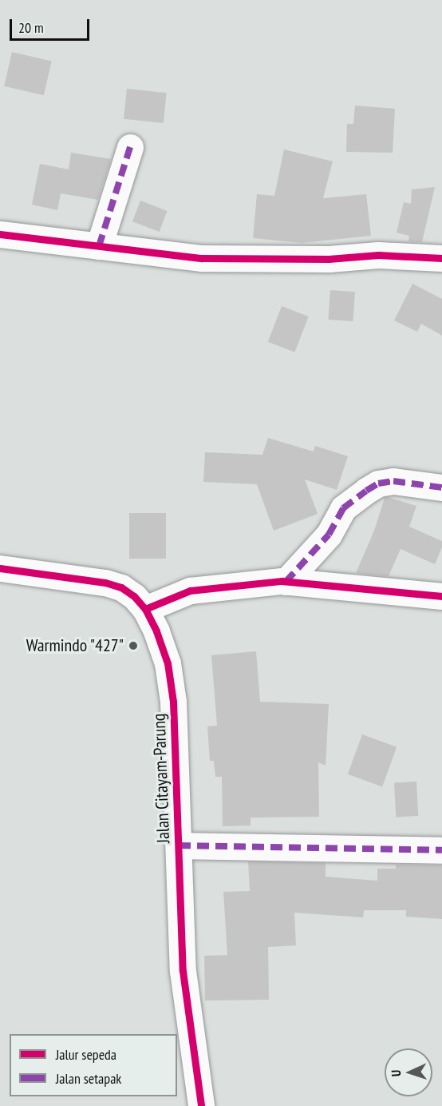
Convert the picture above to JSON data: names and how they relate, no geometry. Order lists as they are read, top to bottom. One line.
{"streets":{"street":["Jalan Citayam-Parung"]},"places":["Warmindo \"427\""],"legend":["Jalur sepeda","Jalan setapak"],"scale_bar":"20 m","north":"left"}
